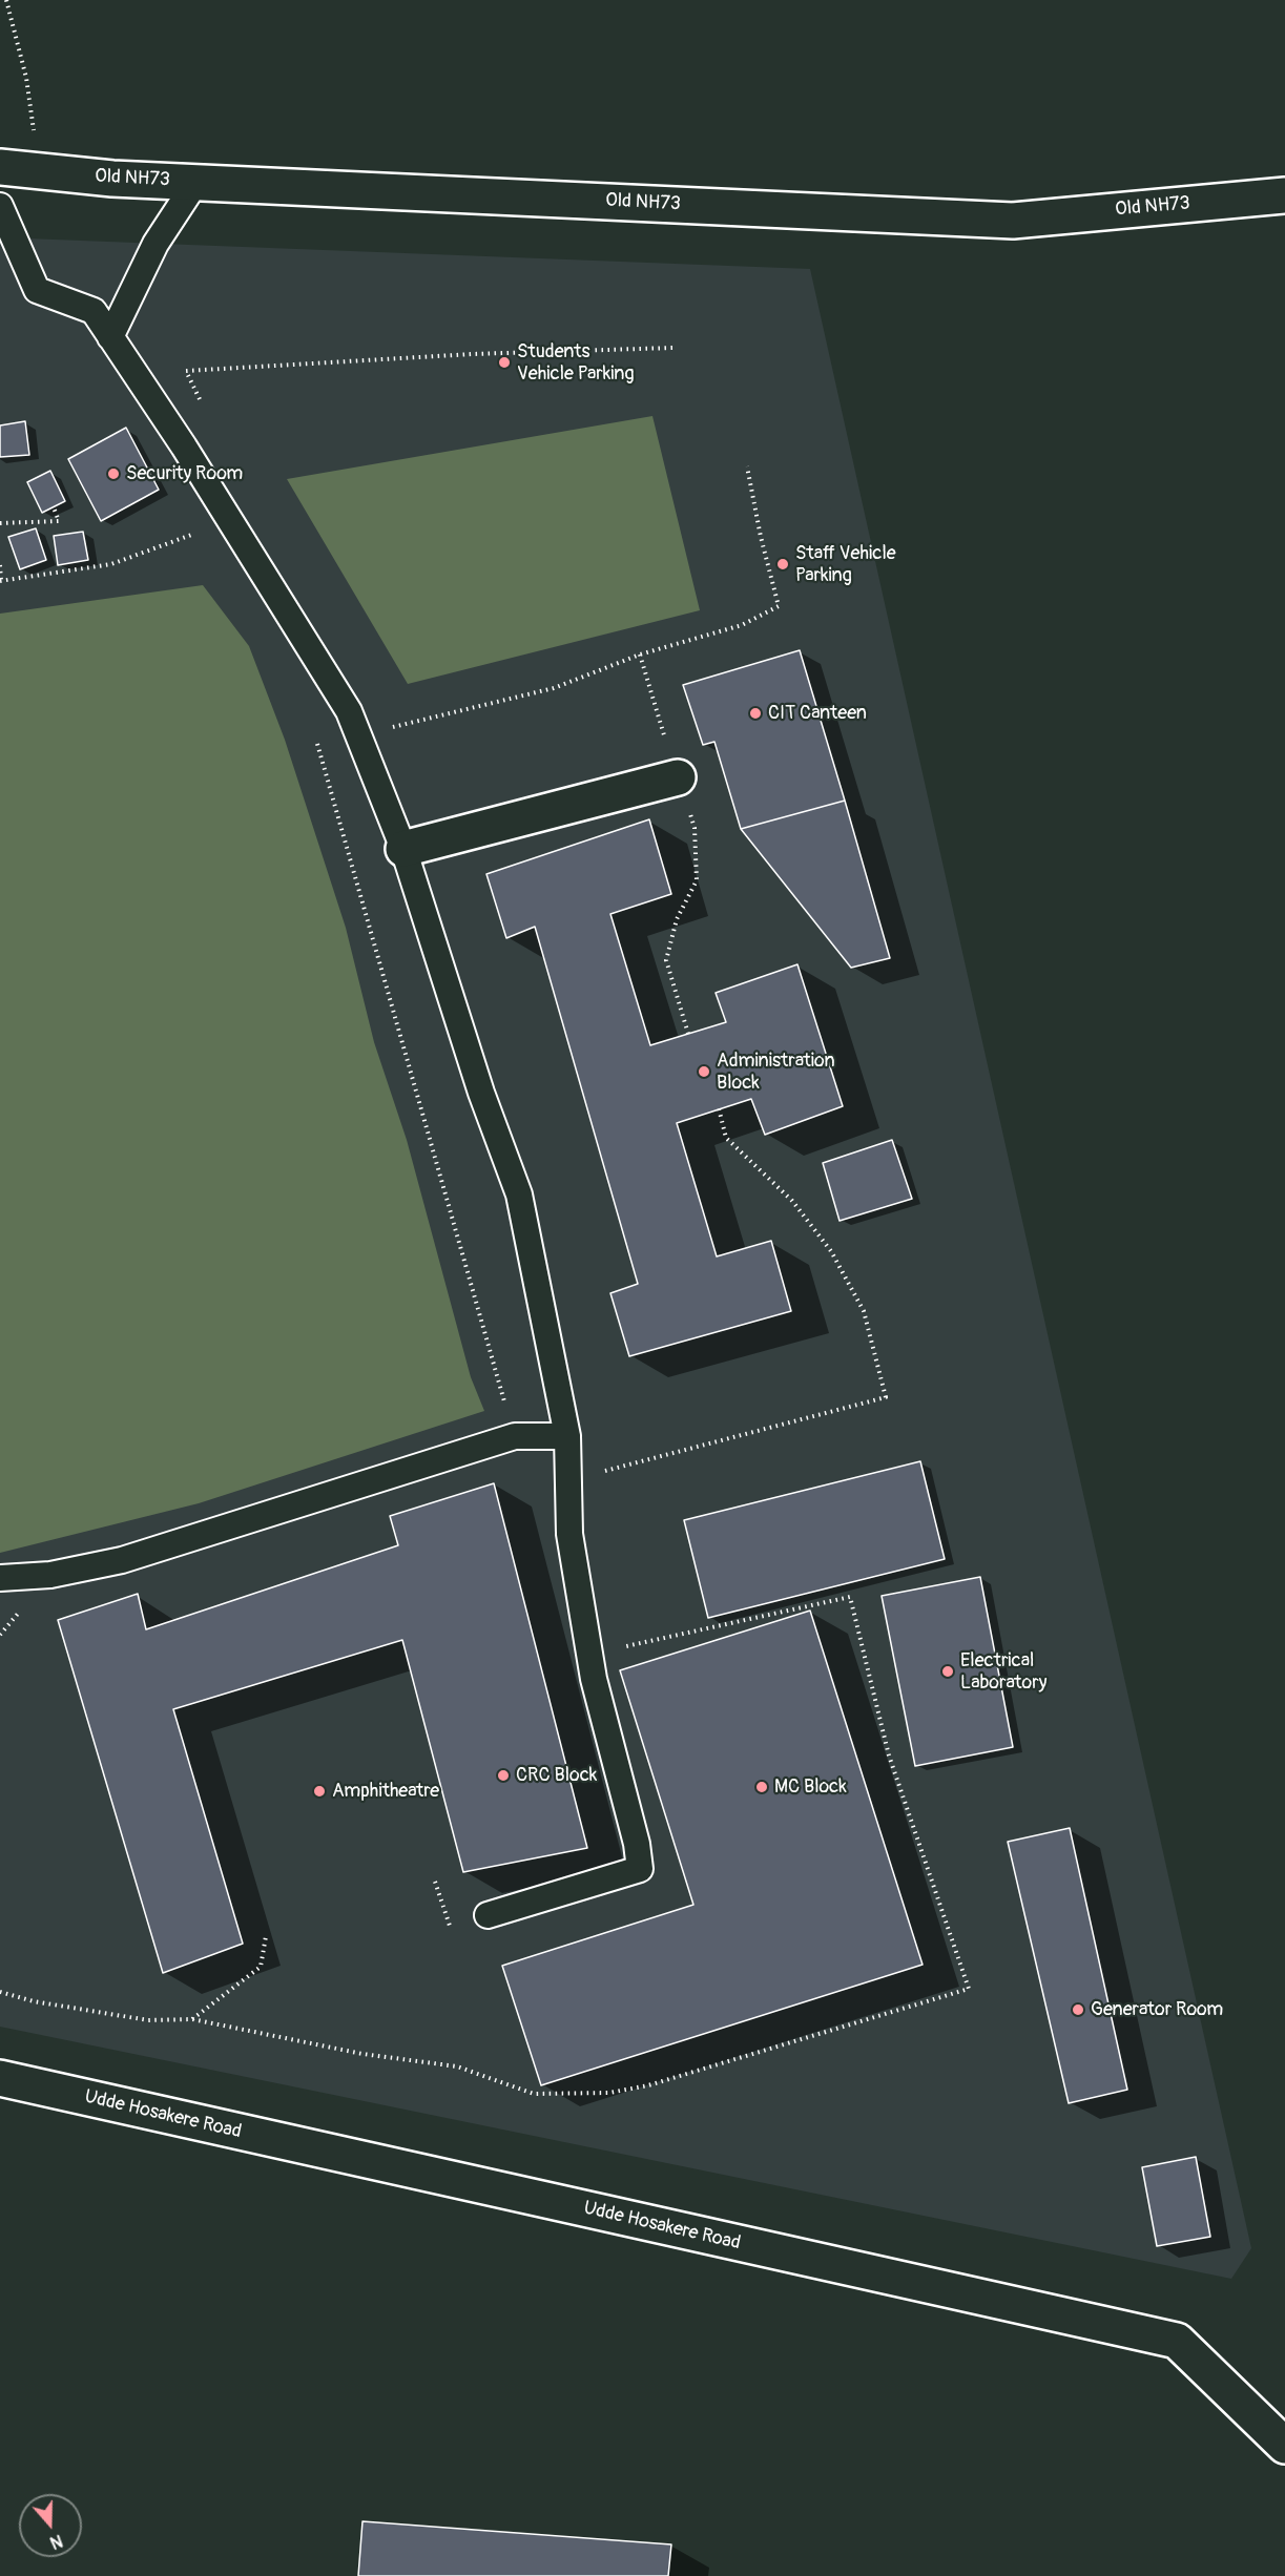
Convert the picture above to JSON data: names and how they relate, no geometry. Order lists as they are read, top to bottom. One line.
{"streets":{"street":["Old NH73","Udde Hosakere Road"]},"places":["Students Vehicle Parking","Security Room","Staff Vehicle Parking","CIT Canteen","Administration Block","Electrical Laboratory","CRC Block","MC Block","Amphitheatre","Generator Room"],"north":"bottom"}
